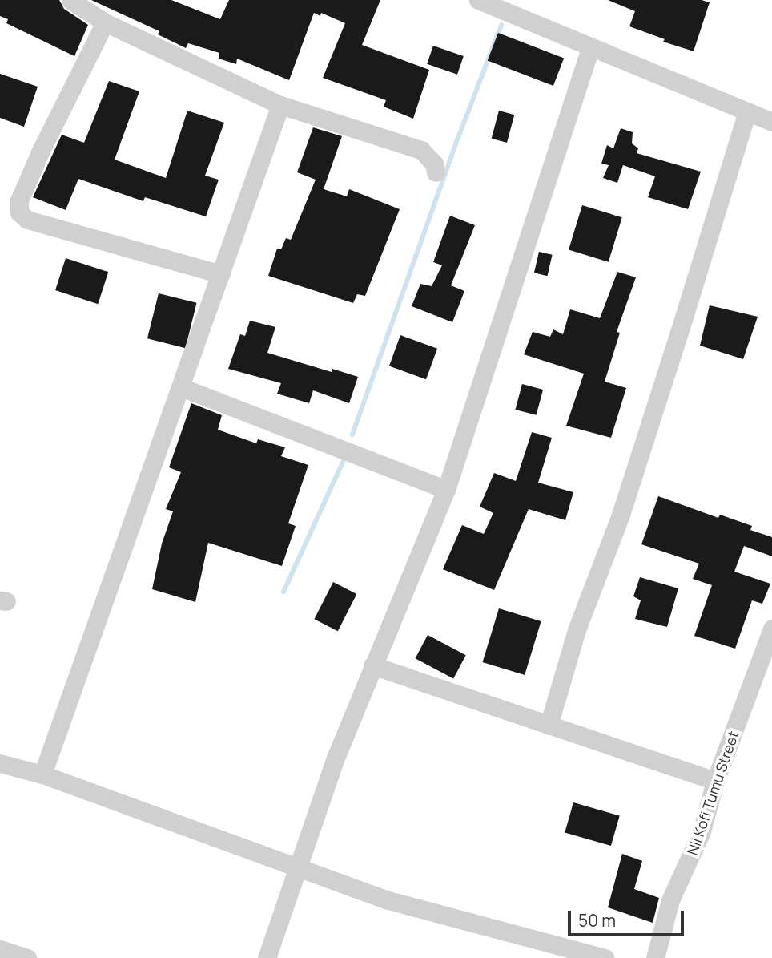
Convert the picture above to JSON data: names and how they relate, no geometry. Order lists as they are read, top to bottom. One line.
{"streets":{"street":["Nii Kofi Tumu Street"]},"scale_bar":"50 m"}
